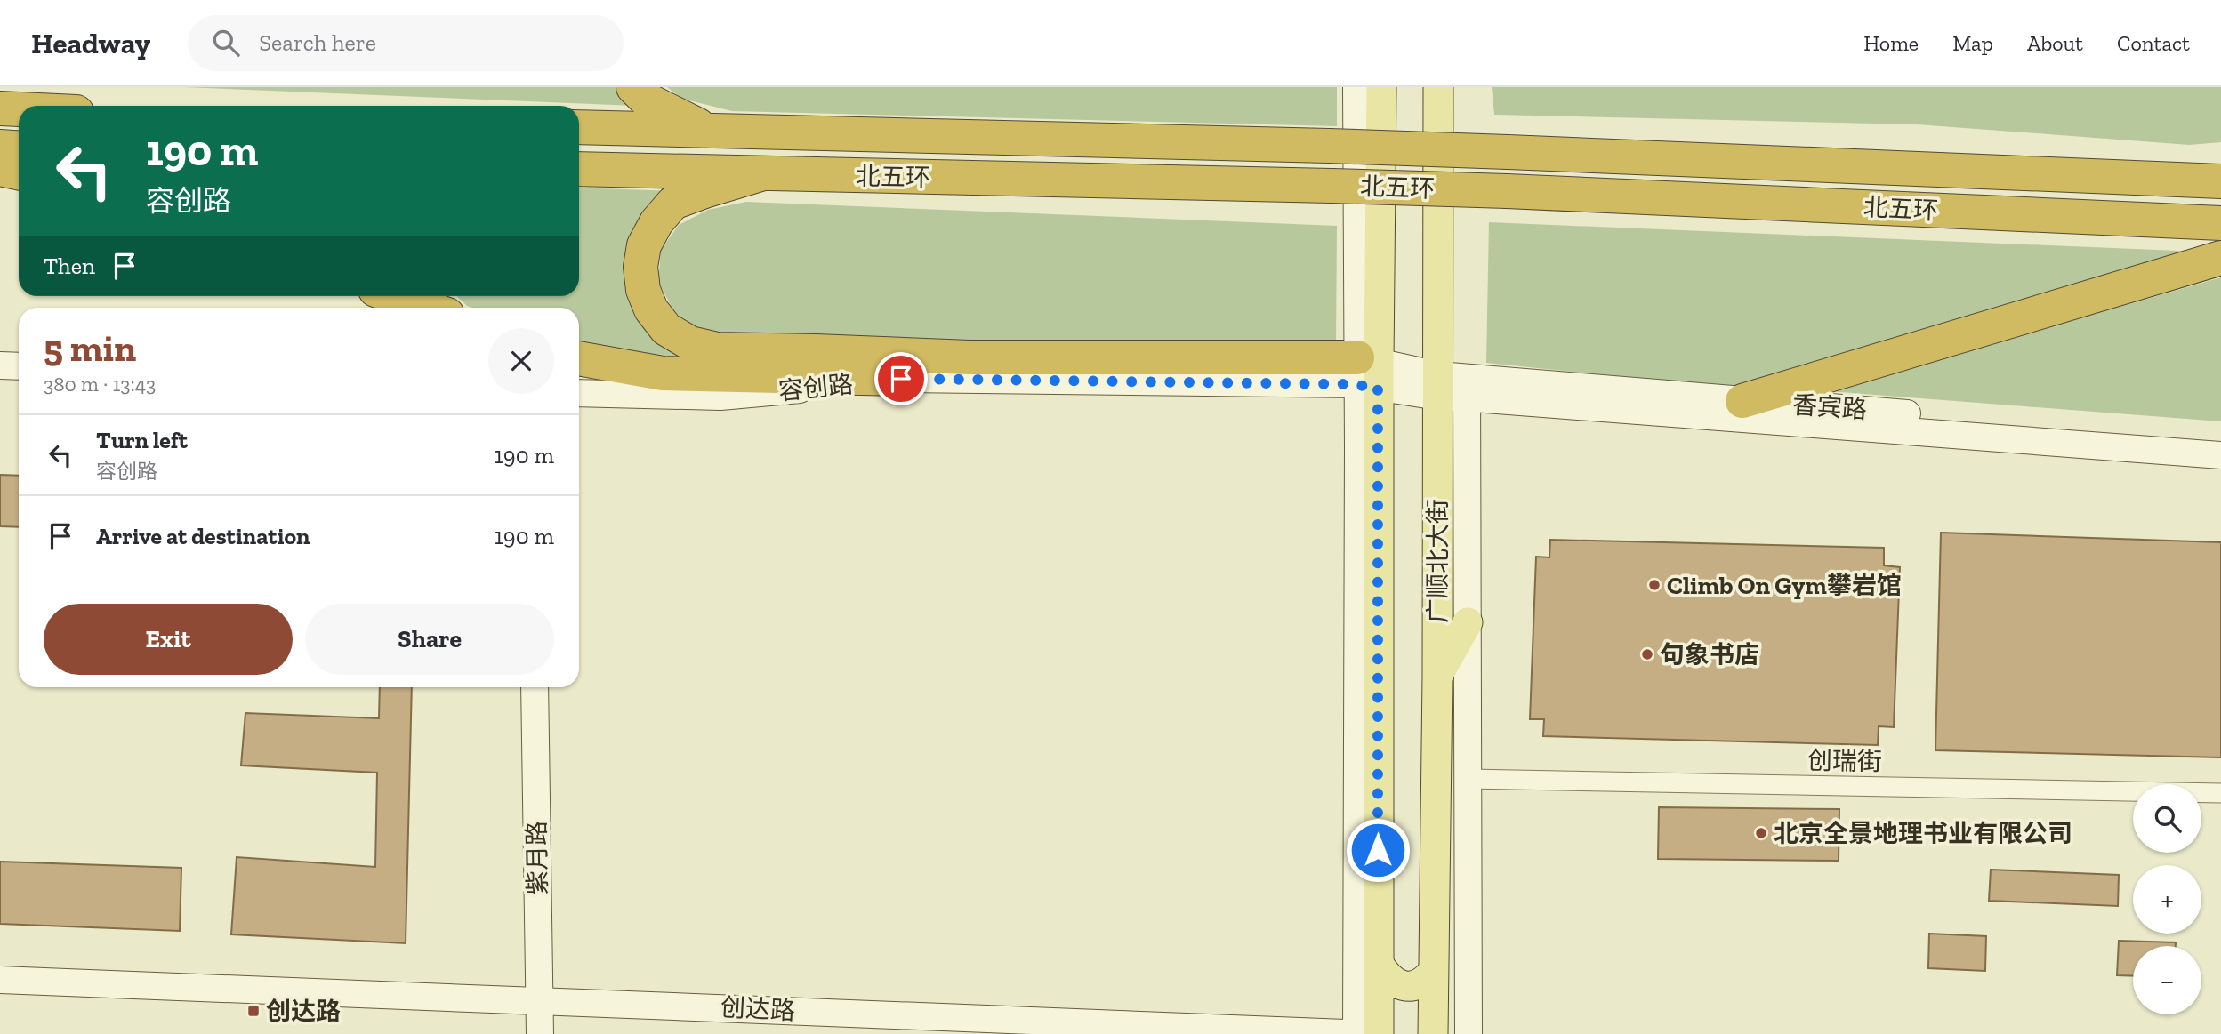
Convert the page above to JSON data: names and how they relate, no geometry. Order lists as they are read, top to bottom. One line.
{"streets":{"highway":["北五环"],"main road":["广顺北大街"],"street":["容创路","香宾路","创瑞街","紫月路","创达路"]},"crossings":[["容创路","香宾路"],["容创路","广顺北大街"],["香宾路","广顺北大街"],["紫月路","创达路"]],"places":{"other":["Climb On Gym攀岩馆","句象书店","北京全景地理书业有限公司"],"transit":["创达路"]},"page":{"header":"Headway","search":"Search here","nav":["Home","Map","About","Contact"],"turn":["190 m","容创路"],"then":"Then","heading":["5 min","380 m · 13:43"],"list":[{"name":"Turn left","note":"容创路","value":"190 m"},{"name":"Arrive at destination","value":"190 m"}],"buttons":["Exit","Share"],"map_buttons":["+","−"]}}
